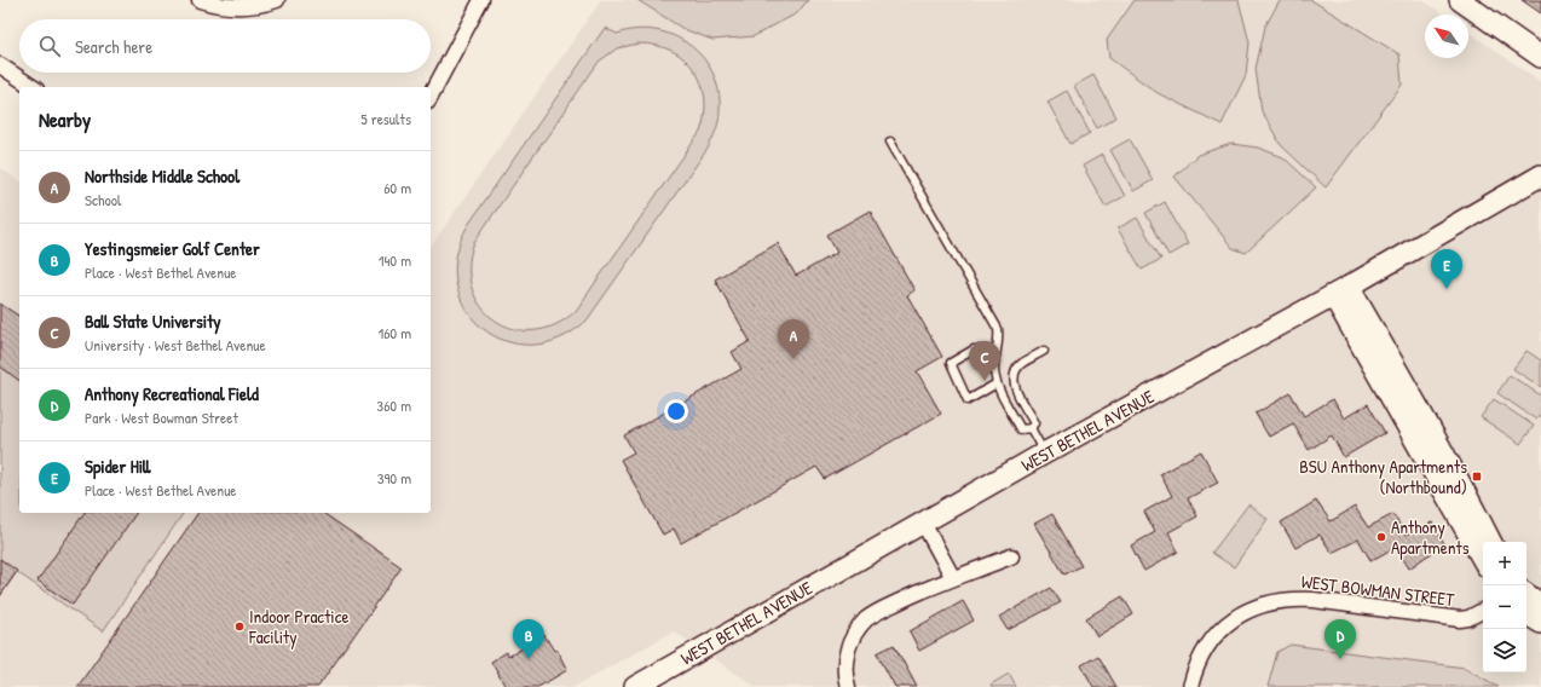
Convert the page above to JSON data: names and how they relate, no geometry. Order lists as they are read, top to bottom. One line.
{"streets":{"main road":["WEST BETHEL AVENUE"],"street":["WEST BOWMAN STREET"]},"places":{"transit":["BSU Anthony Apartments (Northbound)"],"other":["Anthony Apartments","Indoor Practice Facility"]},"north":"top left","page":{"search":"Search here","heading":["Nearby","5 results"],"list":[{"mark":"A","name":"Northside Middle School","note":"School","value":"60 m"},{"mark":"B","name":"Yestingsmeier Golf Center","note":"Place · West Bethel Avenue","value":"140 m"},{"mark":"C","name":"Ball State University","note":"University · West Bethel Avenue","value":"160 m"},{"mark":"D","name":"Anthony Recreational Field","note":"Park · West Bowman Street","value":"360 m"},{"mark":"E","name":"Spider Hill","note":"Place · West Bethel Avenue","value":"390 m"}],"pins":["E","A","C","B","D"],"map_buttons":["+","−"]}}
